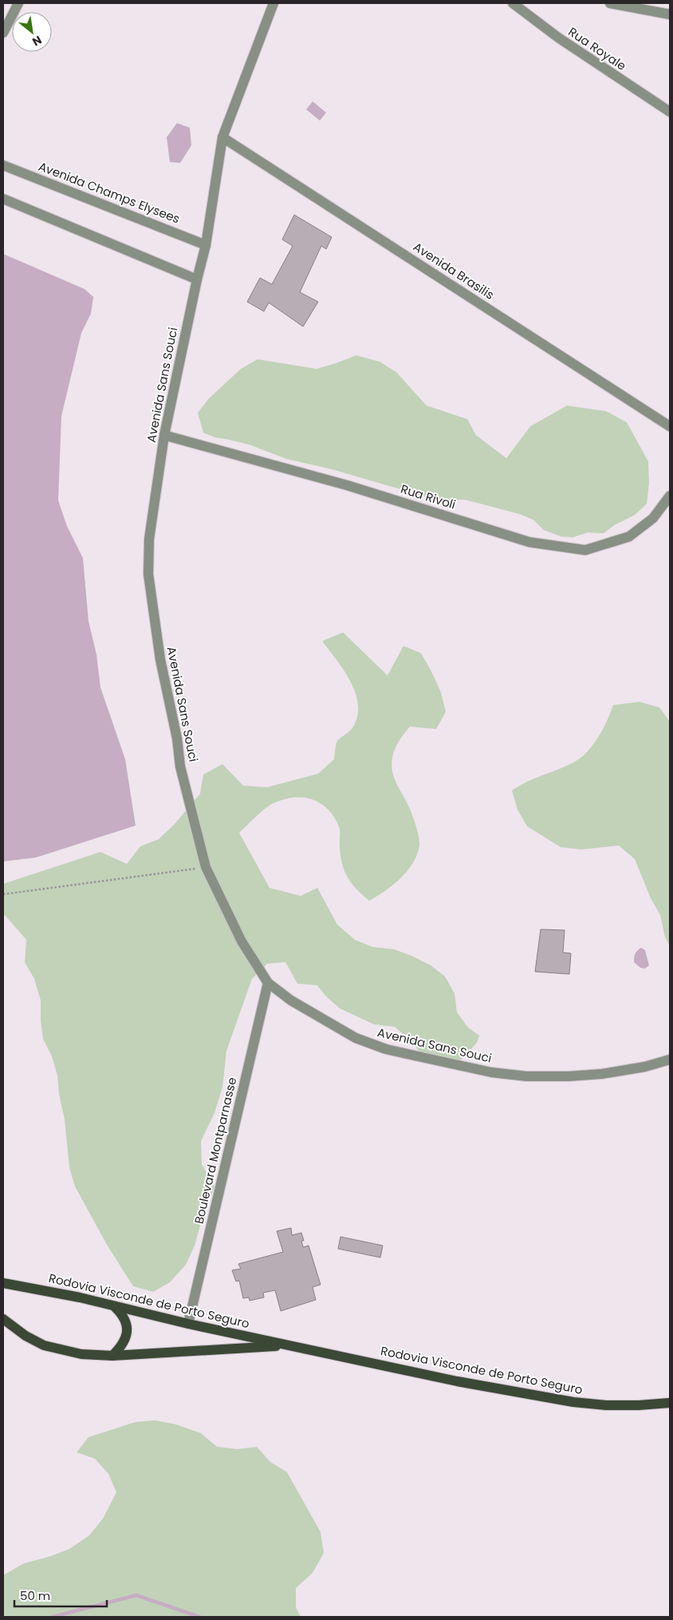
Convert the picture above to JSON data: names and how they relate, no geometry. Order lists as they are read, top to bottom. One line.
{"streets":{"main road":["Rodovia Visconde de Porto Seguro"],"street":["Rua Royale","Avenida Champs Elysees","Avenida Brasilis","Avenida Sans Souci","Rua Rivoli","Boulevard Montparnasse"]},"crossings":[["Avenida Champs Elysees","Avenida Sans Souci"],["Avenida Brasilis","Avenida Sans Souci"],["Avenida Sans Souci","Rua Rivoli"],["Avenida Sans Souci","Boulevard Montparnasse"],["Boulevard Montparnasse","Rodovia Visconde de Porto Seguro"]],"scale_bar":"50 m","north":"bottom right"}
